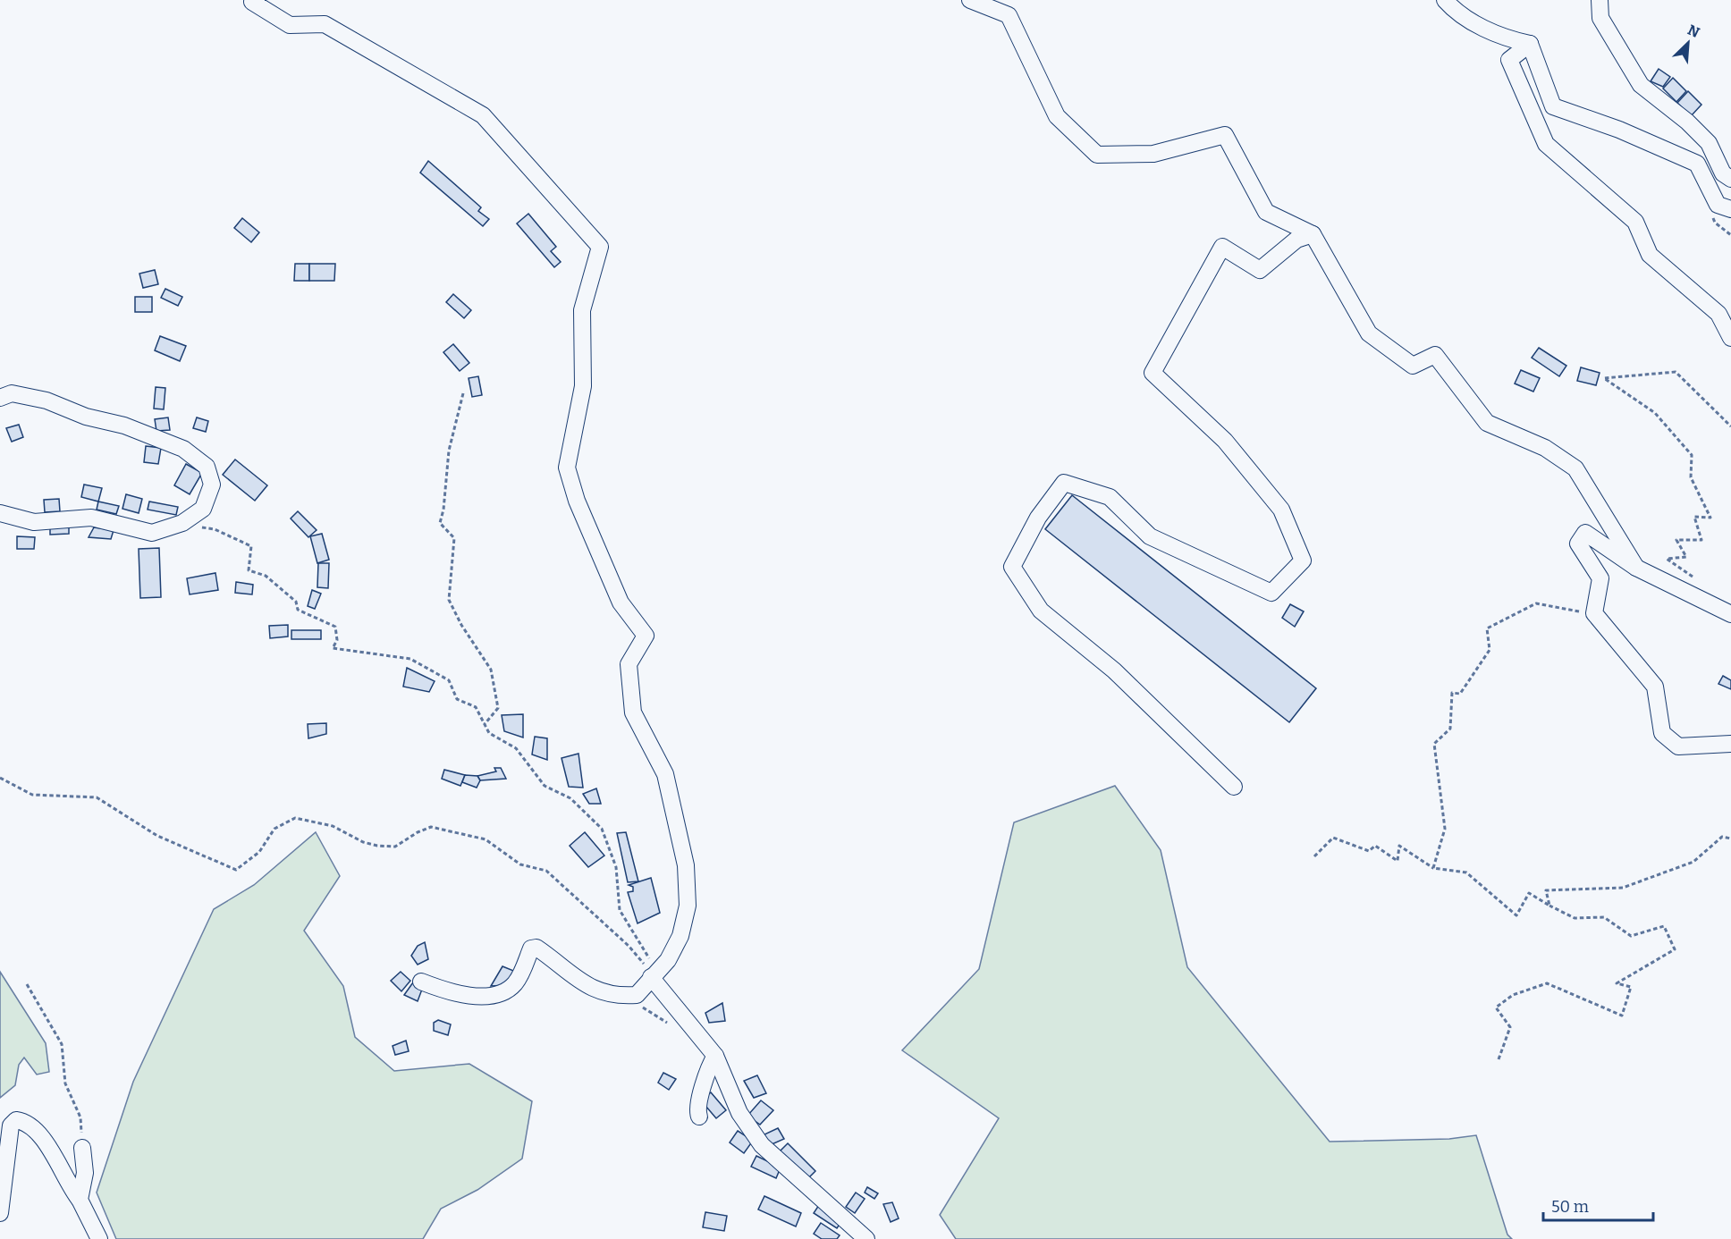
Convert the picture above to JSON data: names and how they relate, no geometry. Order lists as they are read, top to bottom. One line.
{"scale_bar":"50 m","north":"top right"}
